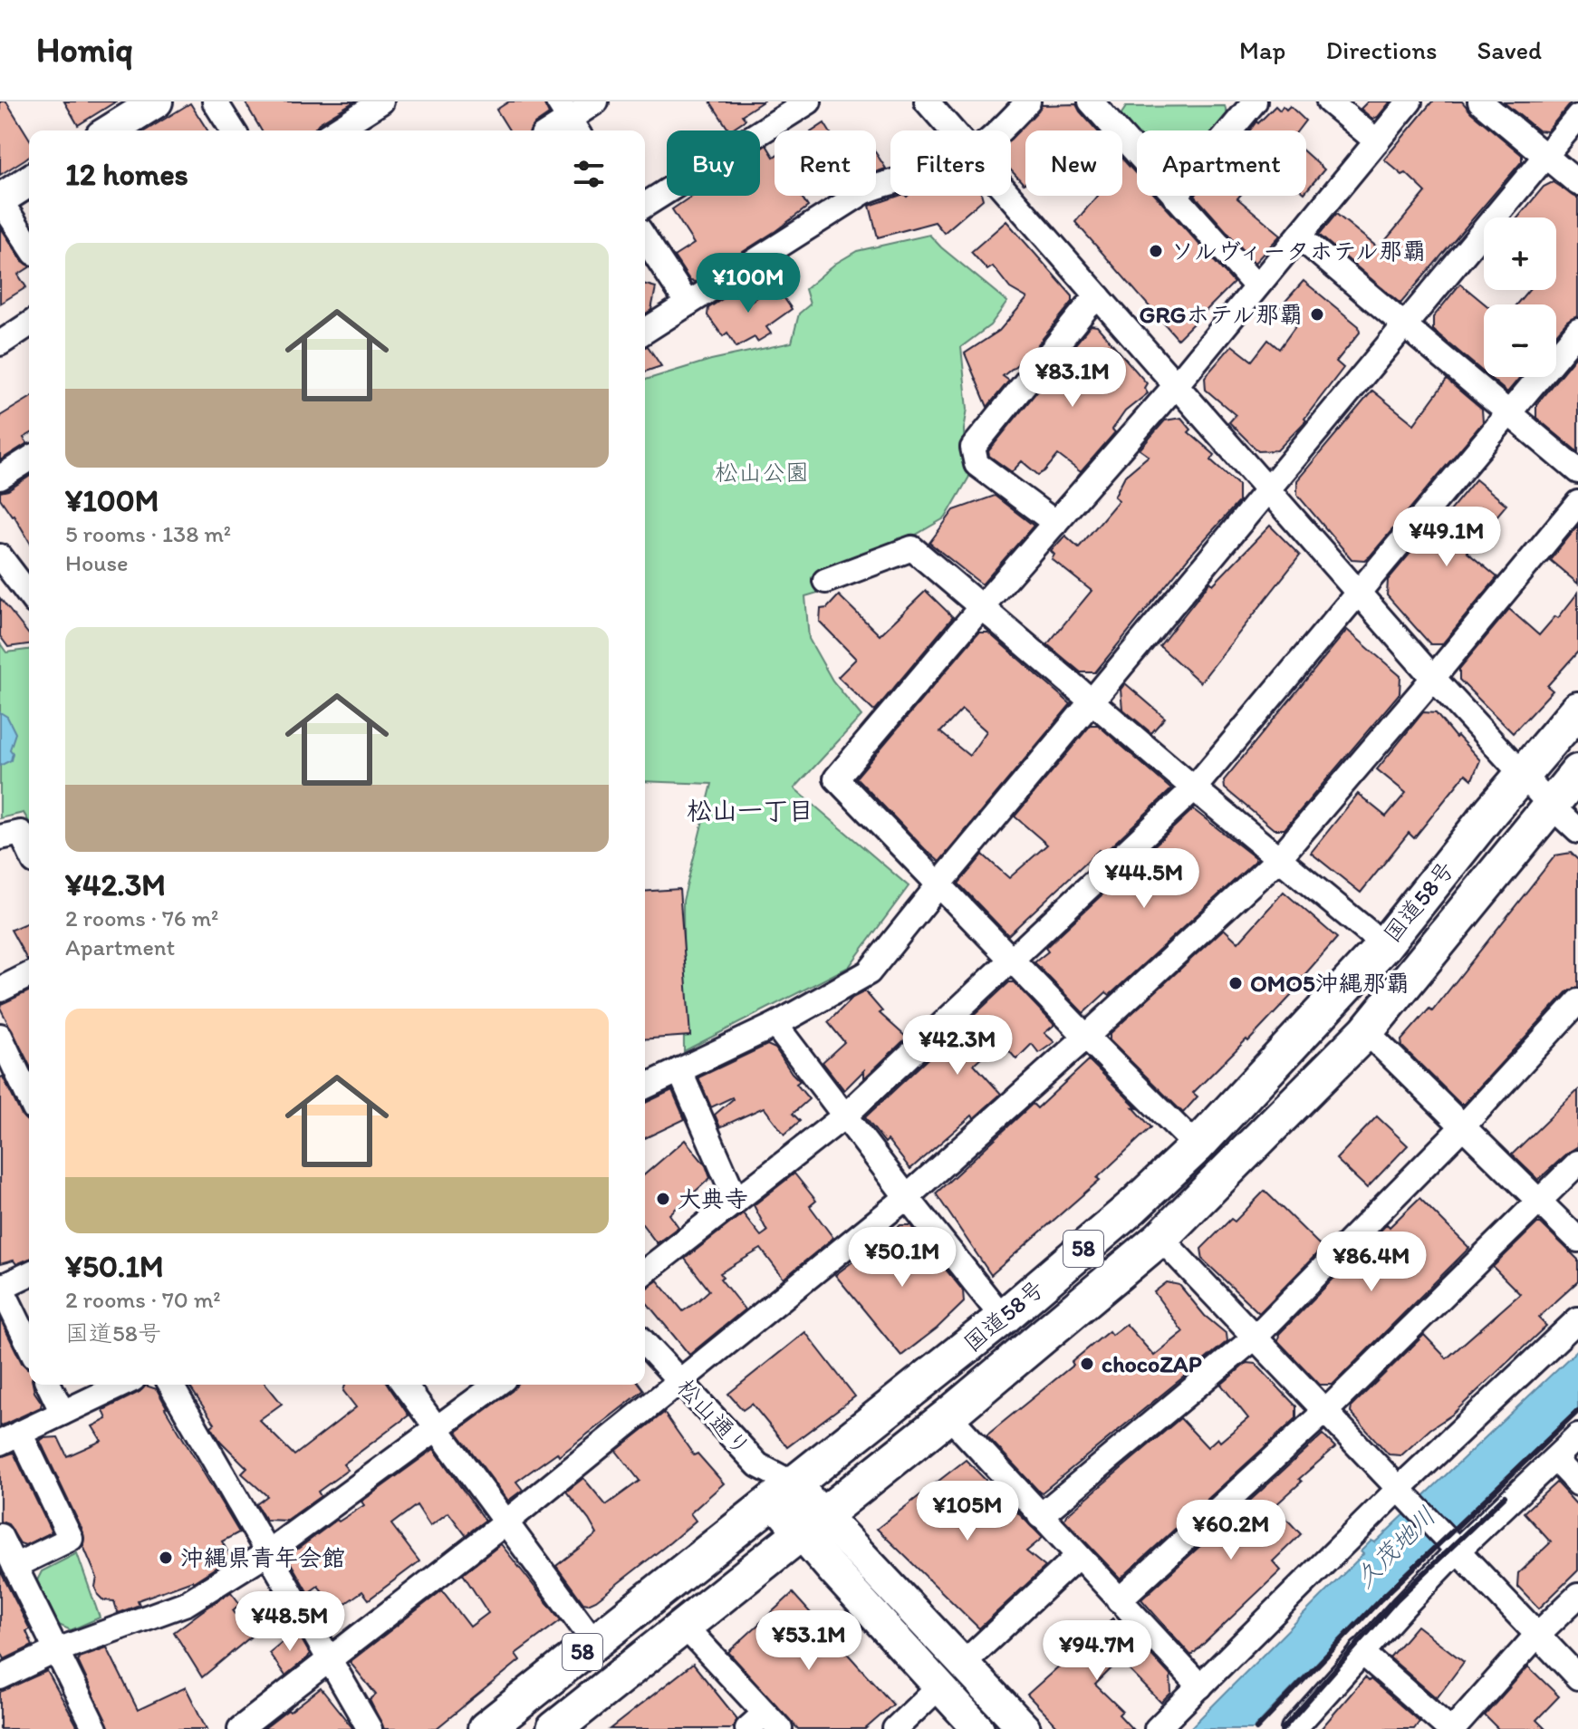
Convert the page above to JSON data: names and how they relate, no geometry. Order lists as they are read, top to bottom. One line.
{"streets":{"highway":["国道58号","58"],"street":["松山通り"]},"crossings":[["国道58号","松山通り"]],"districts":["松山一丁目"],"water":["久茂地川"],"parks":["松山公園"],"places":["ソルヴィータホテル那覇","GRGホテル那覇","OMO5沖縄那覇","大典寺","chocoZAP","沖縄県青年会館"],"page":{"header":"Homiq","nav":["Map","Directions","Saved"],"chip":["Buy","Rent","Filters","New","Apartment"],"heading":"12 homes","map_buttons":["+","−"],"list":[{"name":"¥100M","note":"5 rooms · 138 m² · House"},{"name":"¥42.3M","note":"2 rooms · 76 m² · Apartment"},{"name":"¥50.1M","note":"2 rooms · 70 m² · 国道58号"}],"price":["¥100M","¥83.1M","¥49.1M","¥44.5M","¥42.3M","¥50.1M","¥86.4M","¥105M","¥60.2M","¥48.5M","¥53.1M","¥94.7M"]}}
